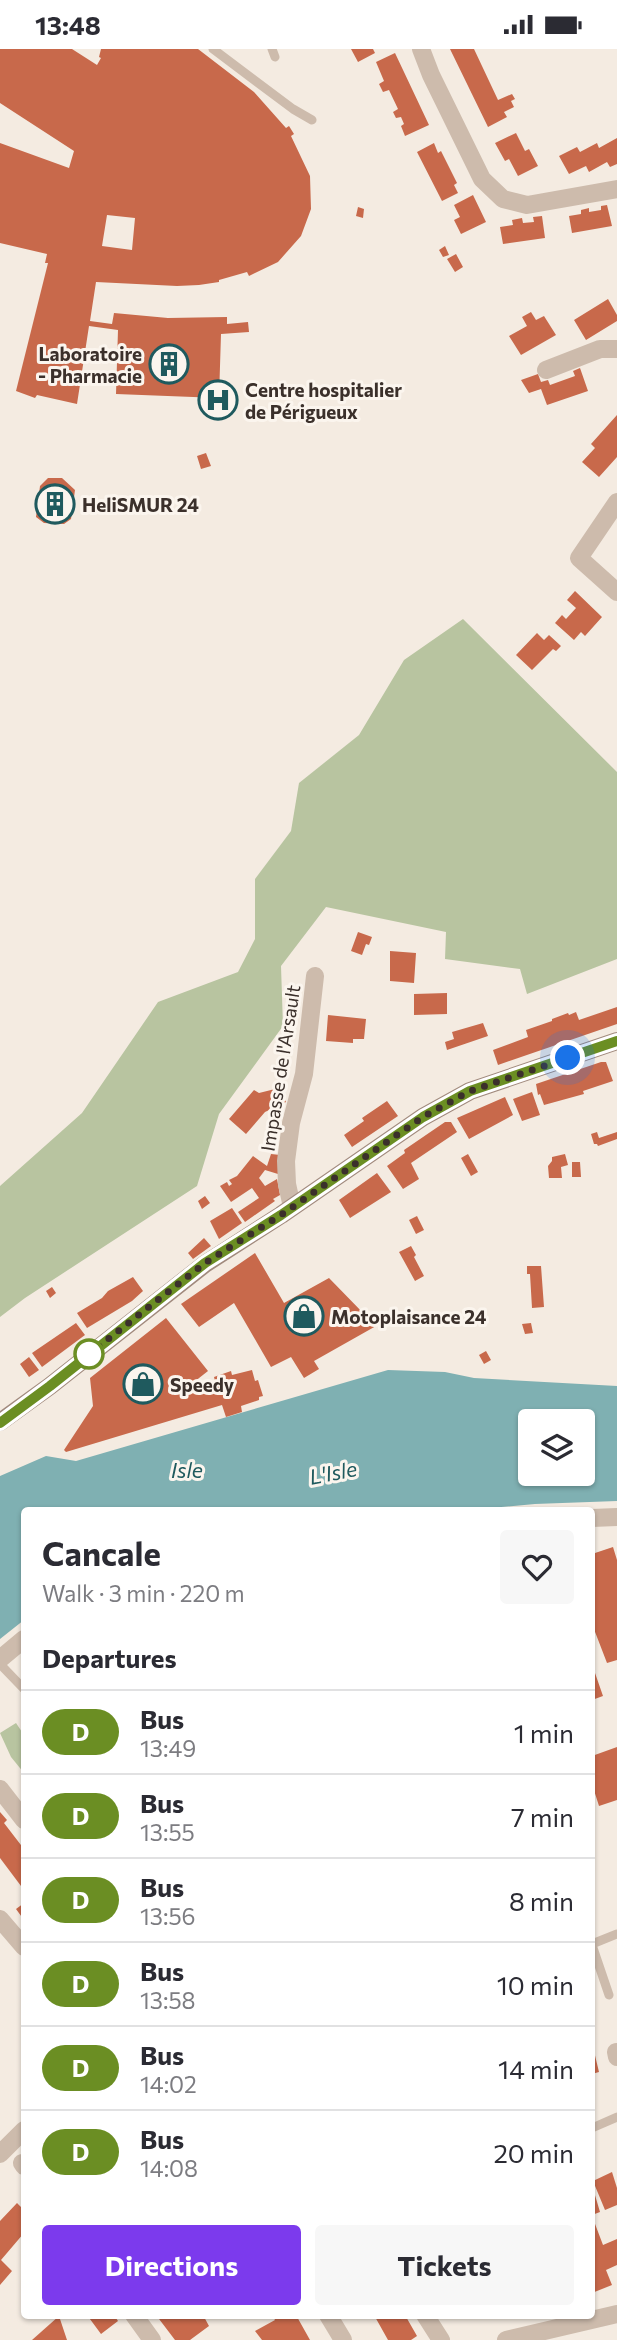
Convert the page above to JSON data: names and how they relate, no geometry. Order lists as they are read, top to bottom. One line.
{"streets":{"street":["Impasse de l'Arsault"]},"water":["Isle","L'Isle"],"places":{"building":["Laboratoire - Pharmacie","HeliSMUR 24"],"hospital":["Centre hospitalier de Périgueux"],"shop":["Motoplaisance 24","Speedy"]},"lines":["bus line D"],"page":{"status":"13:48","heading":[["Cancale","Walk · 3 min · 220 m"],"Departures"],"list":[{"mark":"D","name":"Bus","note":"13:49","value":"1 min"},{"mark":"D","name":"Bus","note":"13:55","value":"7 min"},{"mark":"D","name":"Bus","note":"13:56","value":"8 min"},{"mark":"D","name":"Bus","note":"13:58","value":"10 min"},{"mark":"D","name":"Bus","note":"14:02","value":"14 min"},{"mark":"D","name":"Bus","note":"14:08","value":"20 min"}],"buttons":["Directions","Tickets"]}}
